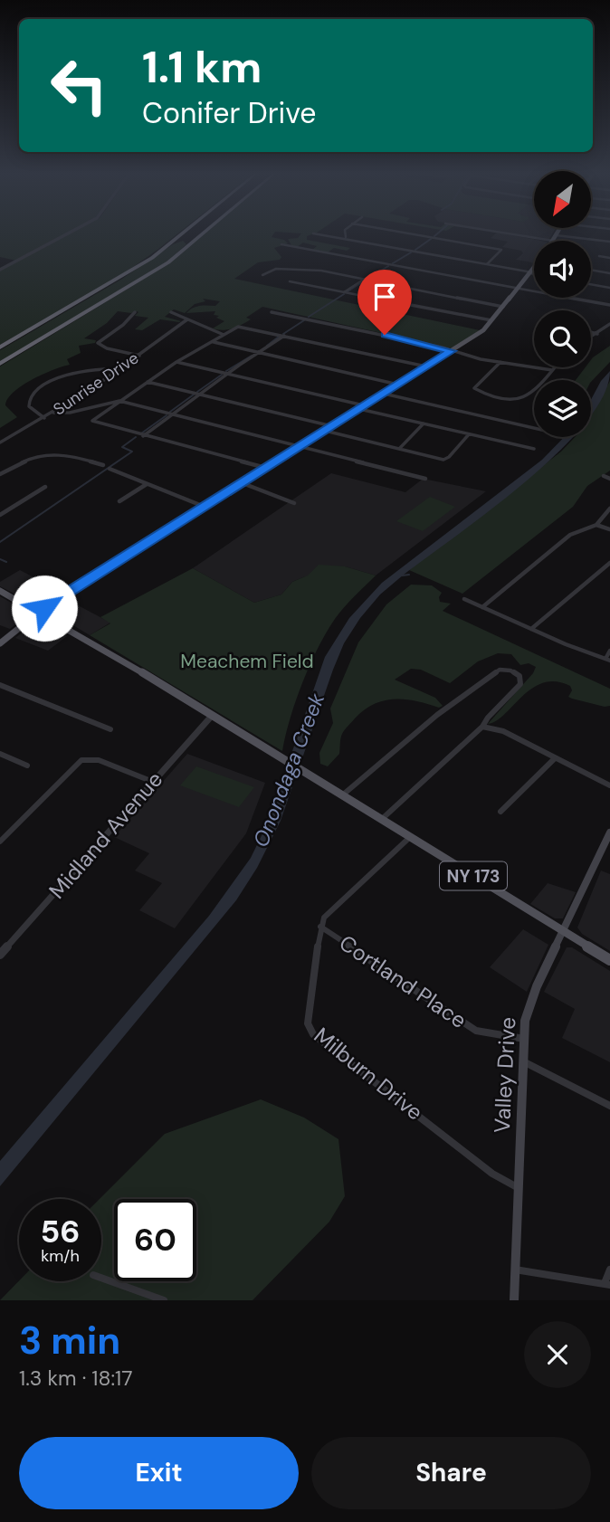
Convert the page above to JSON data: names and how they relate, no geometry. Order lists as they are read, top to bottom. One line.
{"streets":{"main road":["NY 173","Valley Drive"],"street":["Sunrise Drive","Midland Avenue","Cortland Place","Milburn Drive"]},"crossings":[["Midland Avenue","NY 173"],["NY 173","Milburn Drive"],["NY 173","Valley Drive"],["Cortland Place","Milburn Drive"],["Cortland Place","Valley Drive"],["Milburn Drive","Valley Drive"]],"water":["Onondaga Creek"],"parks":["Meachem Field"],"north":"bottom left","page":{"turn":["1.1 km","Conifer Drive"],"speed":"56 km/h","limit":"60","heading":["3 min","1.3 km · 18:17"],"buttons":["Exit","Share"]}}
